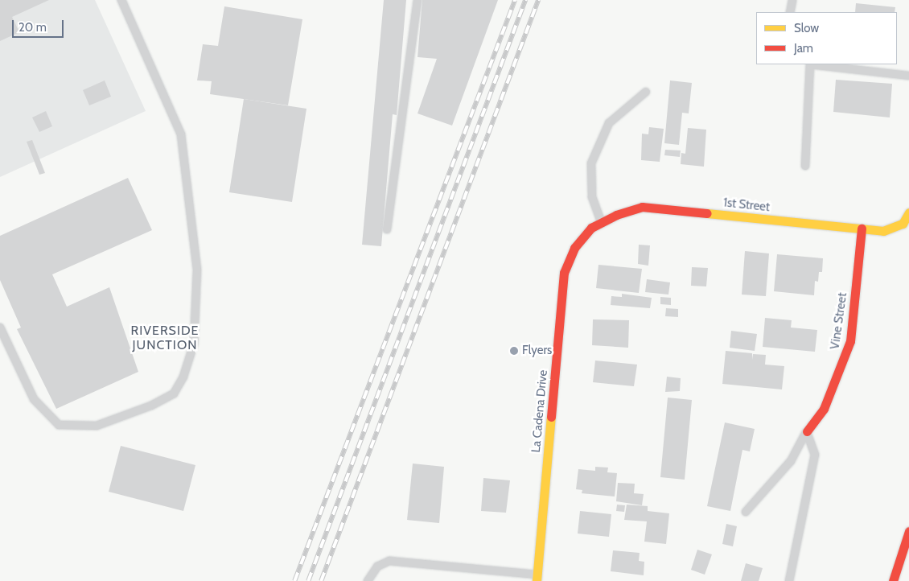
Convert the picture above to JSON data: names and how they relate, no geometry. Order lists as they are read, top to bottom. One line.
{"streets":{"main road":["1st Street","Vine Street","La Cadena Drive"]},"crossings":[["1st Street","Vine Street"],["1st Street","La Cadena Drive"]],"districts":["RIVERSIDE JUNCTION"],"places":["Flyers"],"legend":["Slow","Jam"],"scale_bar":"20 m"}
